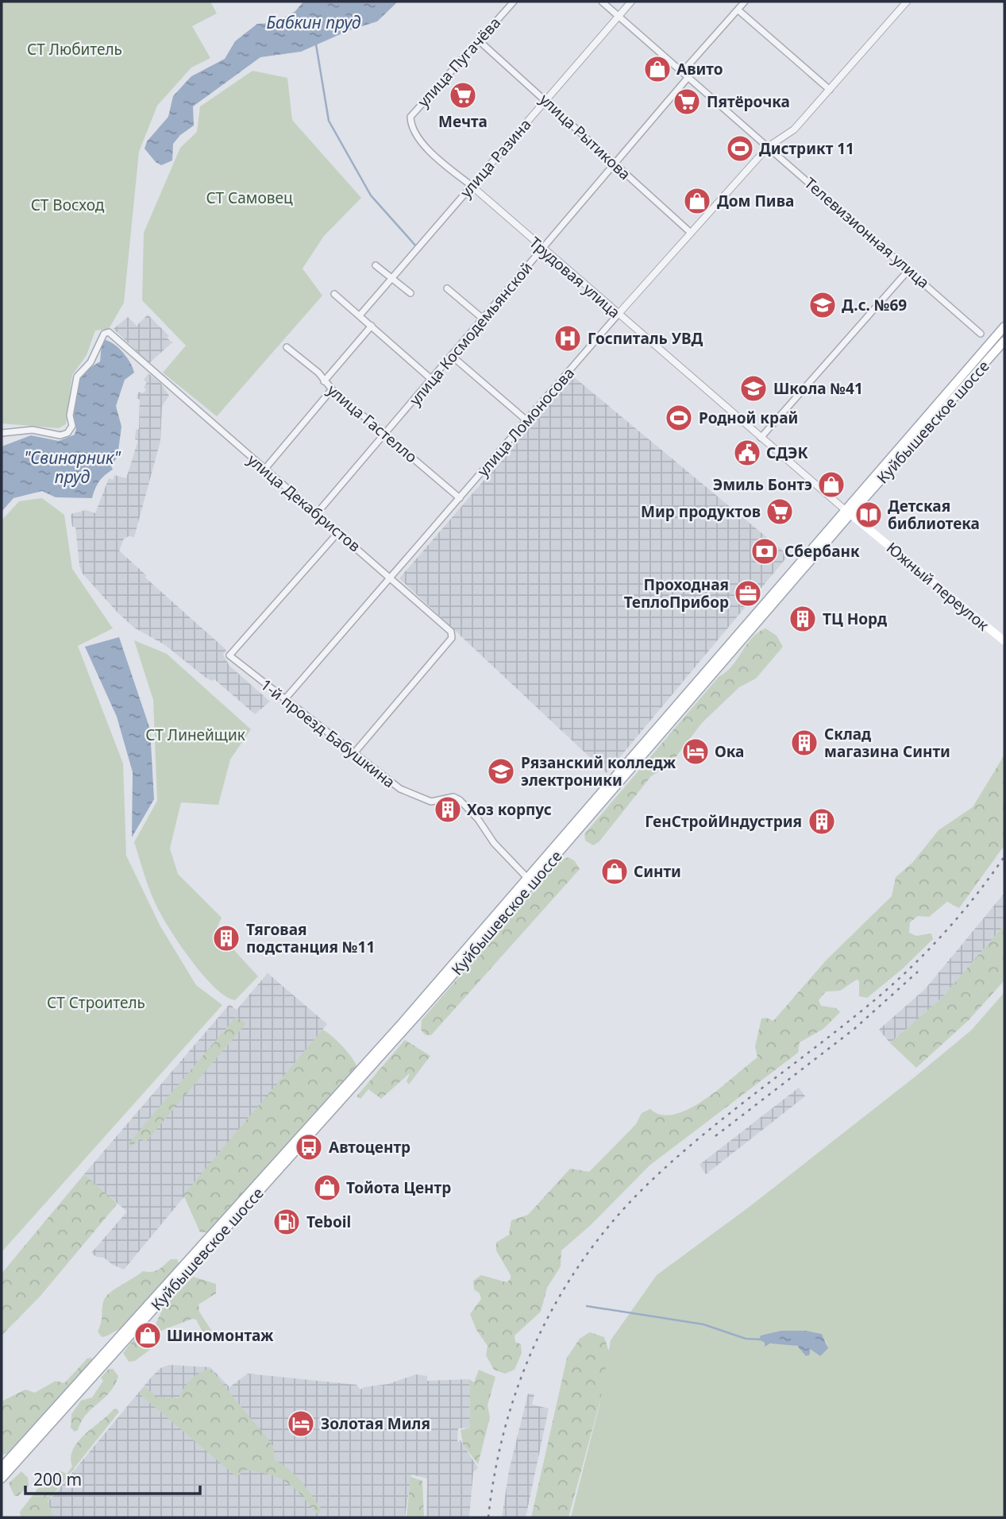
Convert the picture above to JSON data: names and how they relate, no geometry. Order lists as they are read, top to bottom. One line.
{"streets":{"main road":["Куйбышевское шоссе","Южный переулок"],"street":["улица Пугачёва","улица Рытикова","улица Разина","Телевизионная улица","Трудовая улица","улица Космодемьянской","улица Ломоносова","улица Гастелло","улица Декабристов","1-й проезд Бабушкина"]},"crossings":[["улица Пугачёва","улица Рытикова"],["улица Пугачёва","Трудовая улица"],["улица Рытикова","улица Разина"],["улица Рытикова","улица Космодемьянской"],["улица Рытикова","улица Ломоносова"],["улица Разина","Телевизионная улица"],["улица Разина","Трудовая улица"],["Телевизионная улица","улица Космодемьянской"],["Телевизионная улица","улица Ломоносова"],["Трудовая улица","улица Космодемьянской"],["Трудовая улица","улица Ломоносова"],["Трудовая улица","Куйбышевское шоссе"],["Трудовая улица","Южный переулок"],["улица Космодемьянской","улица Гастелло"],["улица Космодемьянской","улица Декабристов"],["улица Ломоносова","улица Гастелло"],["улица Ломоносова","улица Декабристов"],["улица Ломоносова","1-й проезд Бабушкина"],["Куйбышевское шоссе","Южный переулок"],["Куйбышевское шоссе","1-й проезд Бабушкина"],["улица Декабристов","1-й проезд Бабушкина"]],"water":["Бабкин пруд","\"Свинарник\" пруд"],"parks":["СТ Любитель","СТ Самовец","СТ Восход","СТ Линейщик","СТ Строитель"],"places":{"shop":["Авито","Дом Пива","Эмиль Бонтэ","Синти","Тойота Центр","Шиномонтаж"],"supermarket":["Мечта","Пятёрочка","Мир продуктов"],"sports":["Дистрикт 11","Родной край"],"school or university":["Д.с. №69","Школа №41","Рязанский колледж электроники"],"hospital":["Госпиталь УВД"],"public building":["СДЭК"],"library":["Детская библиотека"],"bank":["Сбербанк"],"office":["Проходная ТеплоПрибор"],"building":["ТЦ Норд","Склад магазина Синти","Хоз корпус","ГенСтройИндустрия","Тяговая подстанция №11"],"hotel":["Ока","Золотая Миля"],"bus stop":["Автоцентр"],"fuel station":["Teboil"]},"scale_bar":"200 m"}
